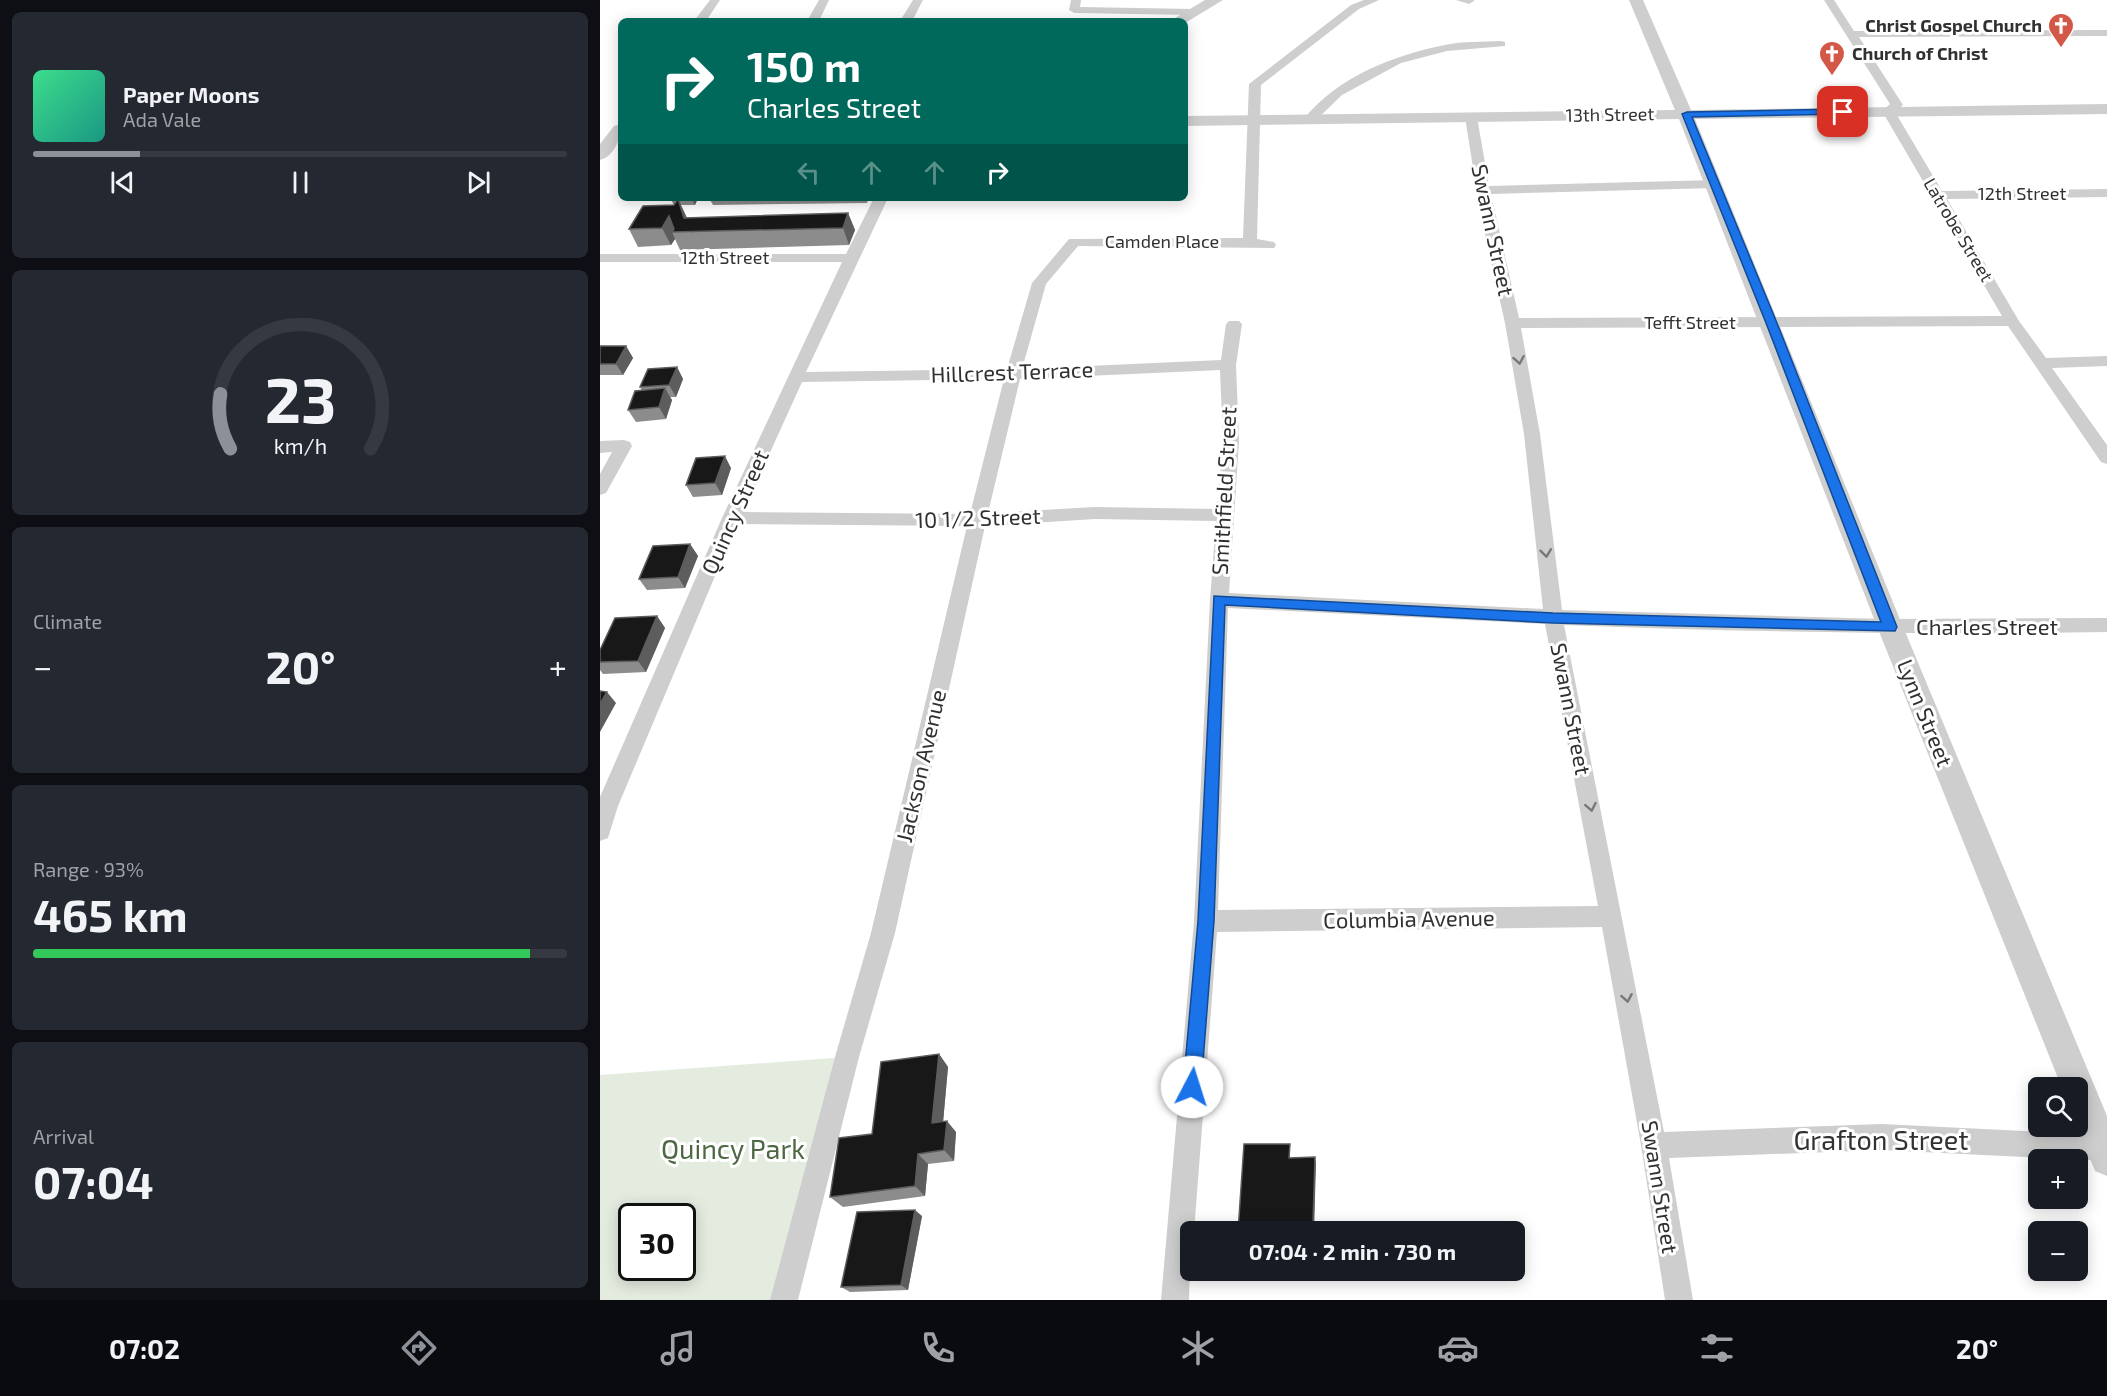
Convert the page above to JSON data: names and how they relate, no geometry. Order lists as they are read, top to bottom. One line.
{"streets":{"street":["13th Street","12th Street","Swann Street","Latrobe Street","Camden Place","Tefft Street","Hillcrest Terrace","Smithfield Street","Quincy Street","10 1/2 Street","Charles Street","Lynn Street","Jackson Avenue","Columbia Avenue","Grafton Street"]},"crossings":[["13th Street","Swann Street"],["13th Street","Latrobe Street"],["13th Street","Camden Place"],["13th Street","Lynn Street"],["12th Street","Latrobe Street"],["12th Street","Quincy Street"],["Swann Street","Tefft Street"],["Swann Street","Charles Street"],["Swann Street","Columbia Avenue"],["Swann Street","Grafton Street"],["Latrobe Street","Tefft Street"],["Camden Place","Jackson Avenue"],["Tefft Street","Lynn Street"],["Hillcrest Terrace","Smithfield Street"],["Hillcrest Terrace","Quincy Street"],["Hillcrest Terrace","Jackson Avenue"],["Smithfield Street","10 1/2 Street"],["Smithfield Street","Charles Street"],["Smithfield Street","Columbia Avenue"],["Quincy Street","10 1/2 Street"],["10 1/2 Street","Jackson Avenue"],["Charles Street","Lynn Street"],["Lynn Street","Grafton Street"]],"one_way":["Swann Street"],"parks":["Quincy Park"],"places":{"church":["Christ Gospel Church","Church of Christ"]},"page":{"turn":["150 m","Charles Street"],"song":["Paper Moons","Ada Vale"],"tile":["Climate",["Range · 93%","465 km"],["Arrival","07:04"]],"heat":["−","20°","+"],"map_buttons":["+","−"],"limit":"30","trip":"07:04 · 2 min · 730 m","tabs":["07:02","20°"],"gauge":["23","km/h"]}}
